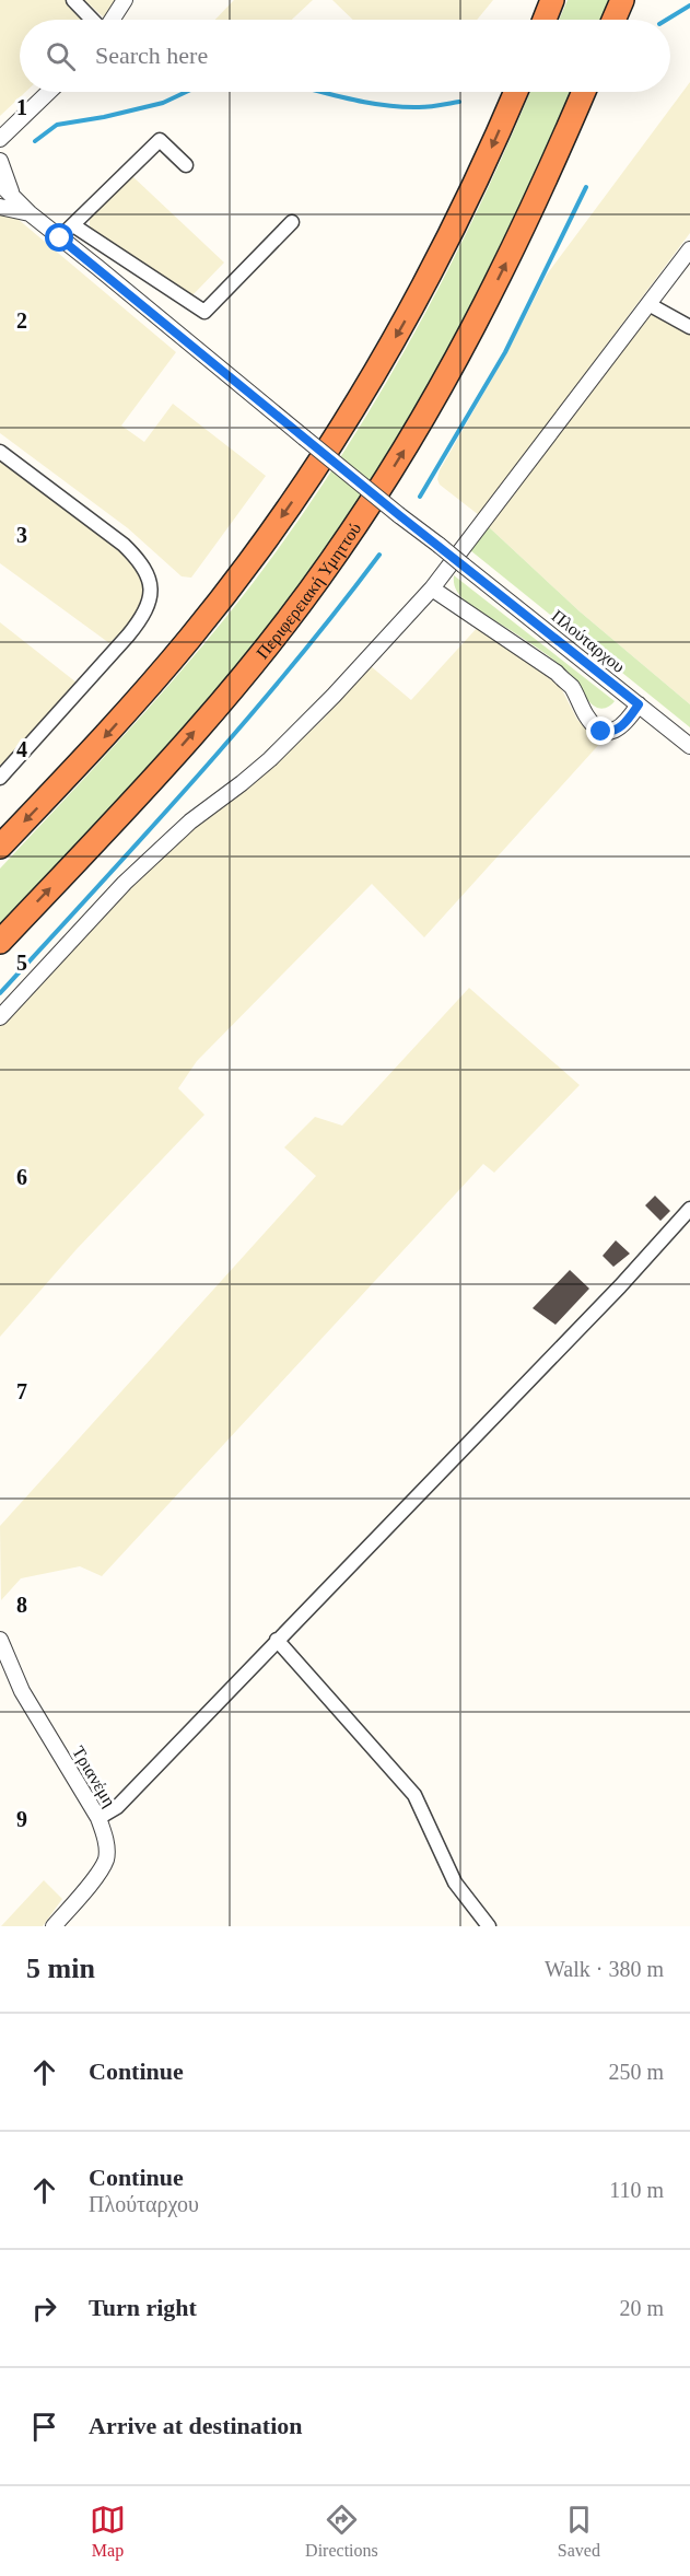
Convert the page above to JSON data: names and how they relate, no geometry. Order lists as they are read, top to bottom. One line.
{"streets":{"highway":["Περιφερειακή Υμηττού"],"street":["Πλούταρχου","Τριανέμη"]},"page":{"search":"Search here","heading":["5 min","Walk · 380 m"],"list":[["Continue","250 m"],["Continue","Πλούταρχου","110 m"],["Turn right","20 m"],"Arrive at destination"],"nav":["Map","Directions","Saved"]},"grid":{"rows":["1","2","3","4","5","6","7","8","9"]}}
